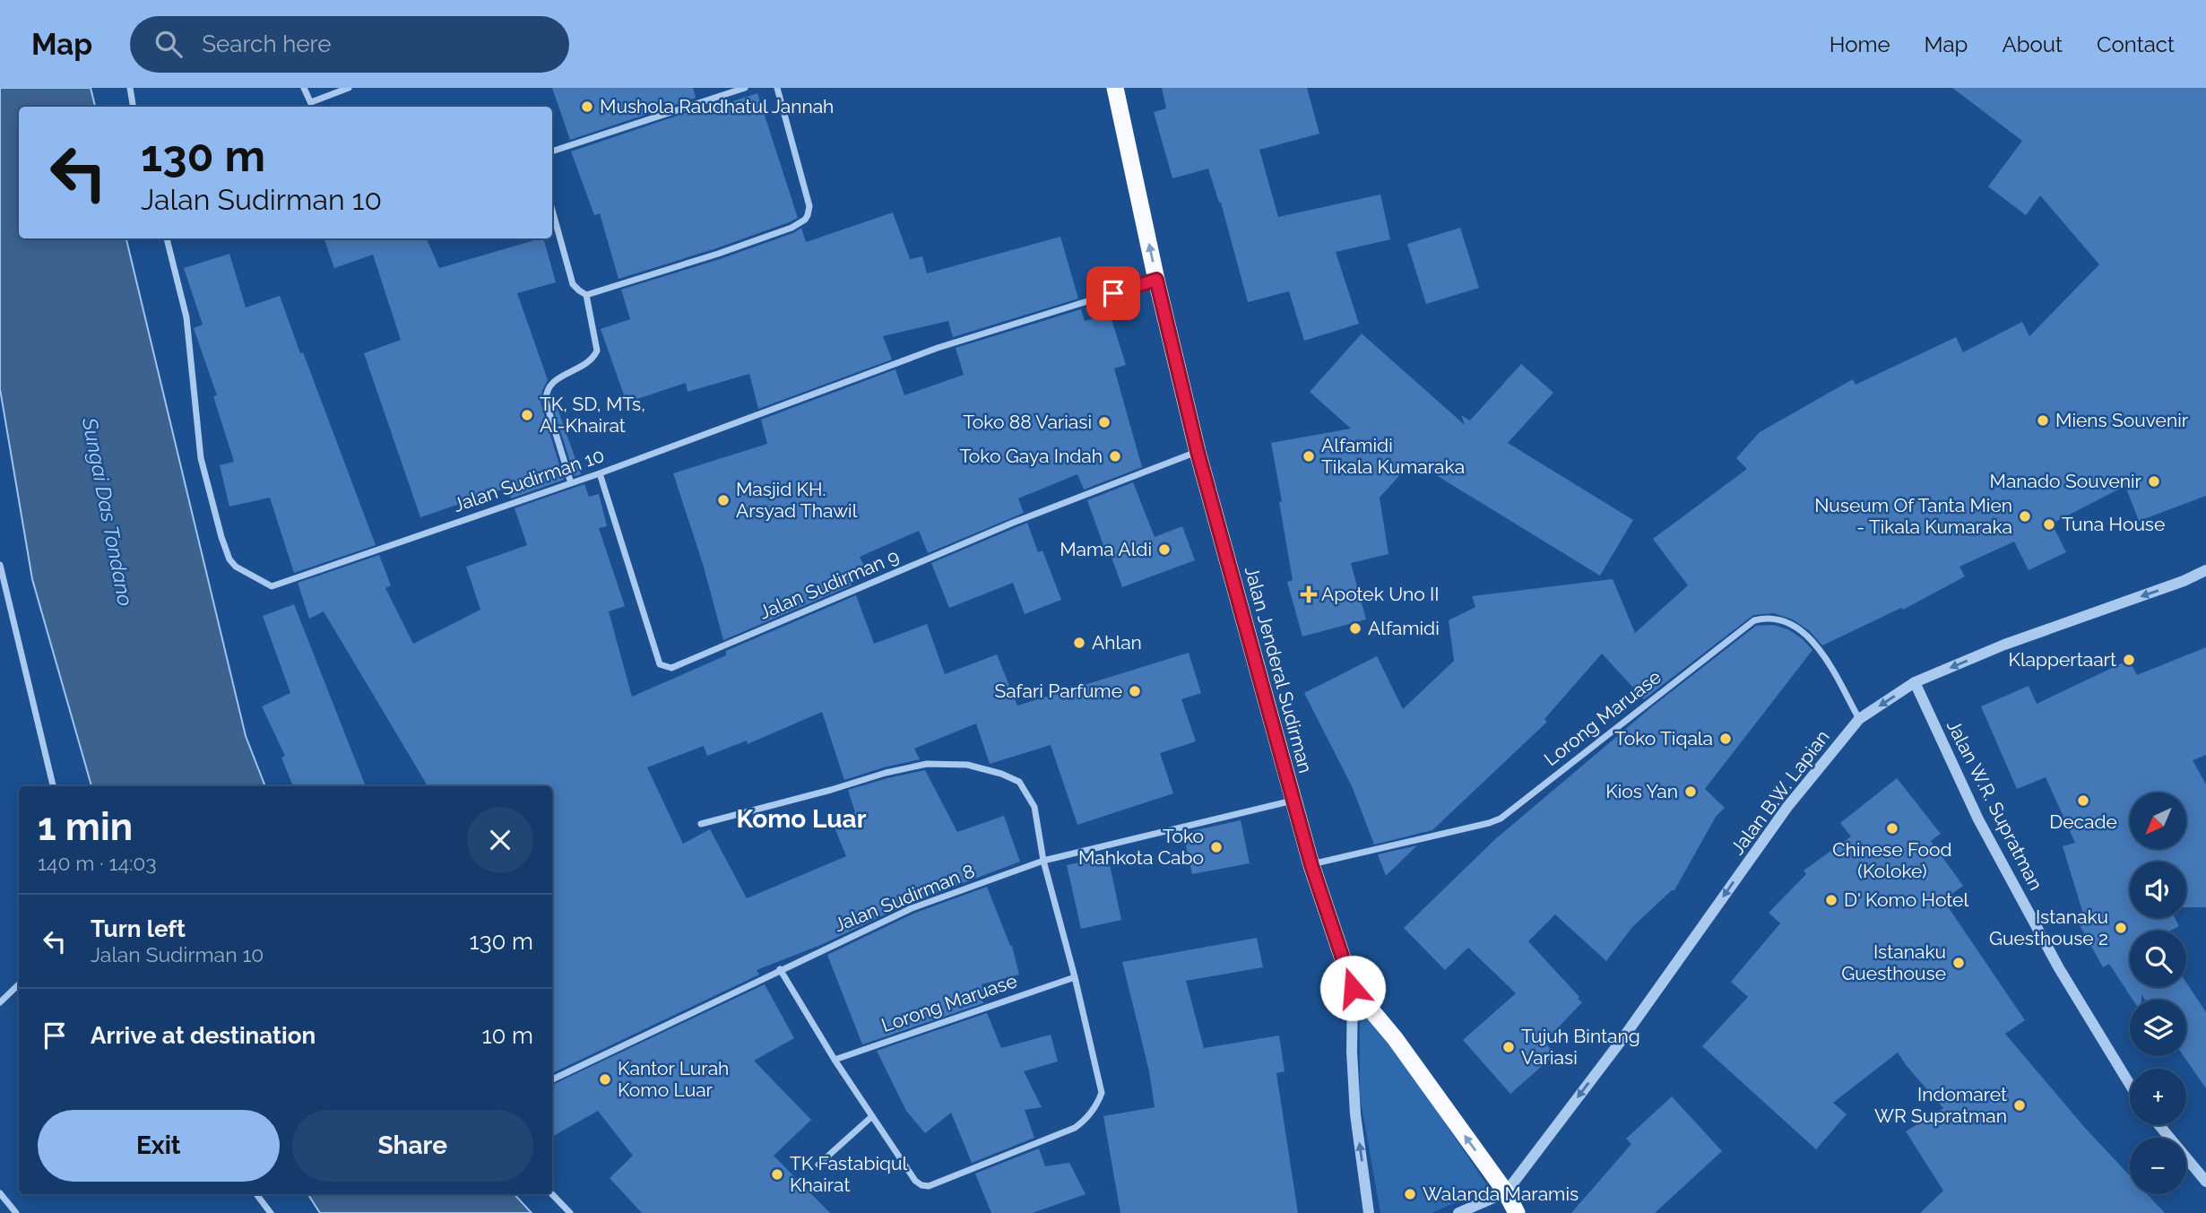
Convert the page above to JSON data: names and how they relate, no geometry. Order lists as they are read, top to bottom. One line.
{"streets":{"highway":["Jalan Jenderal Sudirman"],"street":["Jalan Sudirman 10","Jalan Sudirman 9","Lorong Maruase","Jalan B.W. Lapian","Jalan W.R. Supratman","Jalan Sudirman 8"]},"crossings":[["Jalan Sudirman 10","Jalan Sudirman 9"],["Jalan Sudirman 10","Jalan Jenderal Sudirman"],["Jalan Sudirman 9","Jalan Jenderal Sudirman"],["Jalan Jenderal Sudirman","Lorong Maruase"],["Jalan Jenderal Sudirman","Jalan B.W. Lapian"],["Jalan Jenderal Sudirman","Jalan Sudirman 8"],["Lorong Maruase","Jalan B.W. Lapian"],["Jalan B.W. Lapian","Jalan W.R. Supratman"]],"one_way":["Jalan Jenderal Sudirman","Jalan B.W. Lapian"],"districts":["Komo Luar"],"water":["Sungai Das Tondano"],"places":{"other":["Mushola Raudhatul Jannah","TK, SD, MTs, Al-Khairat","Miens Souvenir","Toko 88 Variasi","Toko Gaya Indah","Alfamidi Tikala Kumaraka","Manado Souvenir","Masjid KH. Arsyad Thawil","Nuseum Of Tanta Mien - Tikala Kumaraka","Tuna House","Mama Aldi","Alfamidi","Ahlan","Klappertaart","Safari Parfume","Toko Tiqala","Kios Yan","Decade","Chinese Food (Koloke)","Toko Mahkota Cabo","D' Komo Hotel","Istanaku Guesthouse 2","Istanaku Guesthouse","Tujuh Bintang Variasi","Kantor Lurah Komo Luar","Indomaret WR Supratman","TK Fastabiqul Khairat","Walanda Maramis"],"health":["Apotek Uno II"]},"north":"bottom left","page":{"header":"Map","search":"Search here","nav":["Home","Map","About","Contact"],"turn":["130 m","Jalan Sudirman 10"],"heading":["1 min","140 m · 14:03"],"map_buttons":["+","−"],"list":[{"name":"Turn left","note":"Jalan Sudirman 10","value":"130 m"},{"name":"Arrive at destination","value":"10 m"}],"buttons":["Exit","Share"]}}
